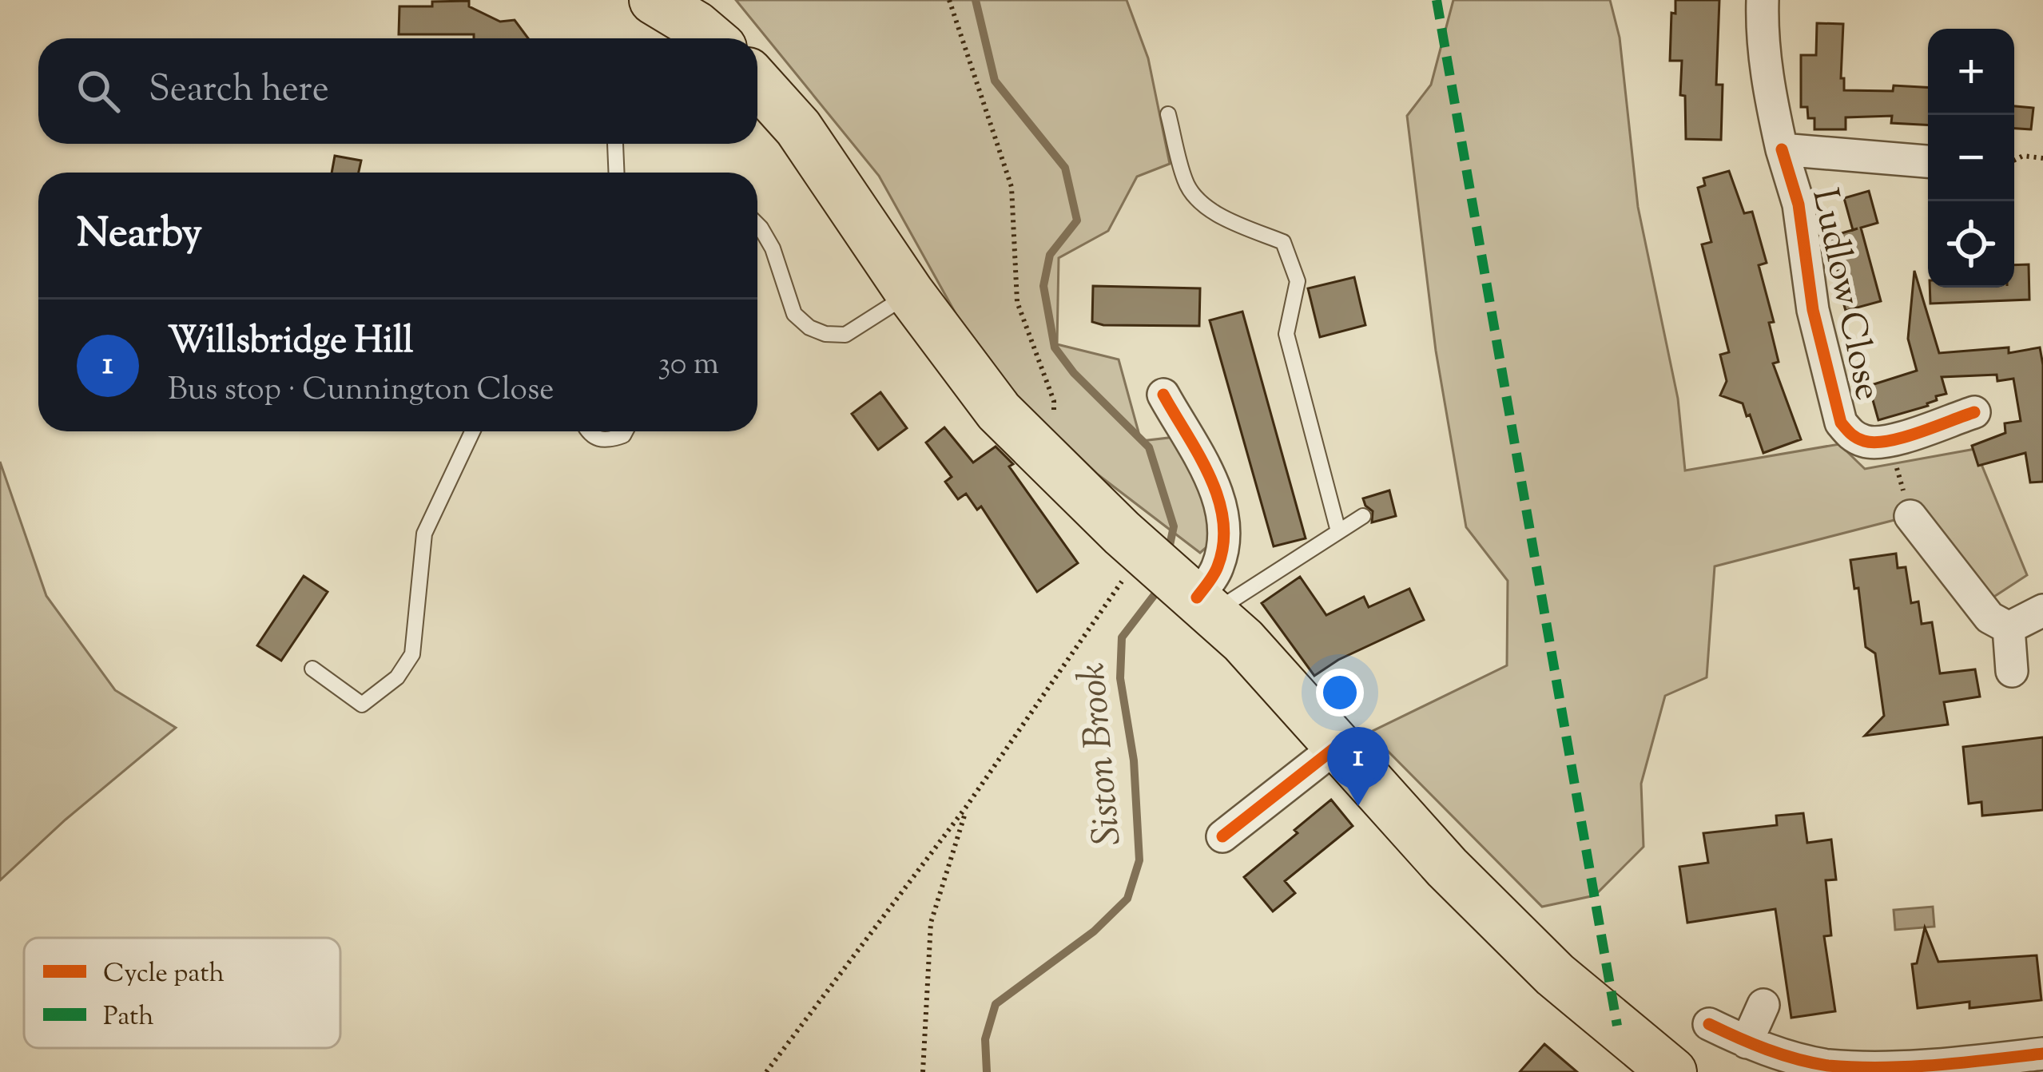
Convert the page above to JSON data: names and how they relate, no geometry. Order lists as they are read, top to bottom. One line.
{"streets":{"street":["Ludlow Close"]},"water":["Siston Brook"],"legend":["Cycle path","Path"],"page":{"map_buttons":["+","−"],"search":"Search here","heading":"Nearby","list":[{"mark":"1","name":"Willsbridge Hill","note":"Bus stop · Cunnington Close","value":"30 m"}],"pins":"1"}}
